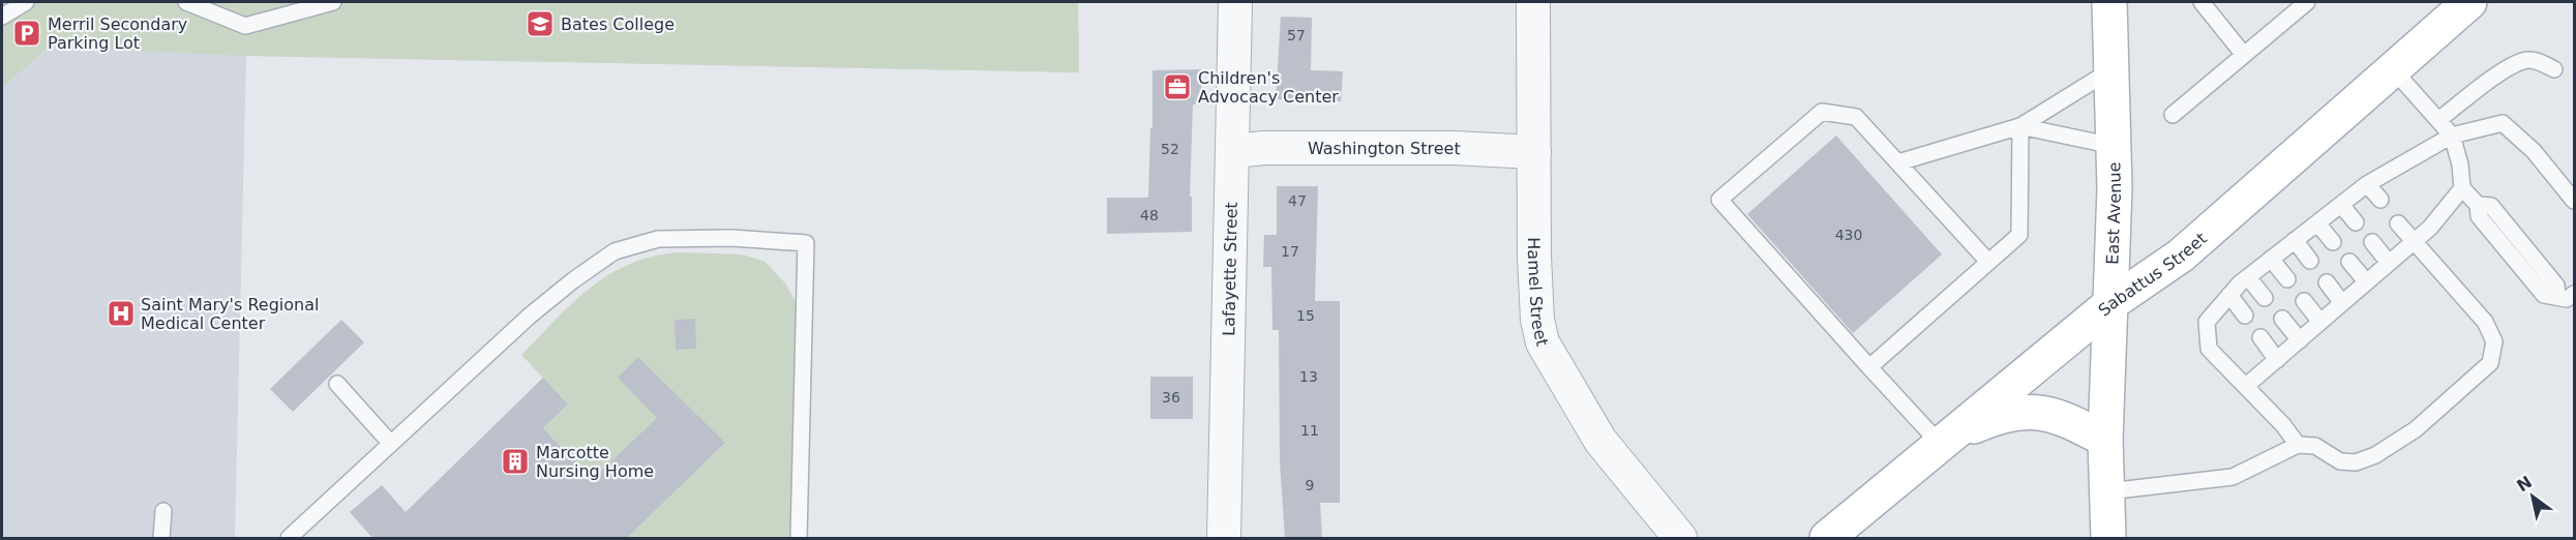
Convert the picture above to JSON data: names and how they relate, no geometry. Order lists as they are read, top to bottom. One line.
{"streets":{"main road":["East Avenue","Sabattus Street"],"street":["Washington Street","Lafayette Street","Hamel Street"]},"crossings":[["Washington Street","Lafayette Street"],["Washington Street","Hamel Street"],["East Avenue","Sabattus Street"]],"places":{"school or university":["Bates College"],"parking":["Merril Secondary Parking Lot"],"office":["Children's Advocacy Center"],"hospital":["Saint Mary's Regional Medical Center"],"building":["Marcotte Nursing Home"]},"house_numbers":["57","52","47","48","430","17","15","13","36","11","9"],"north":"top left"}
